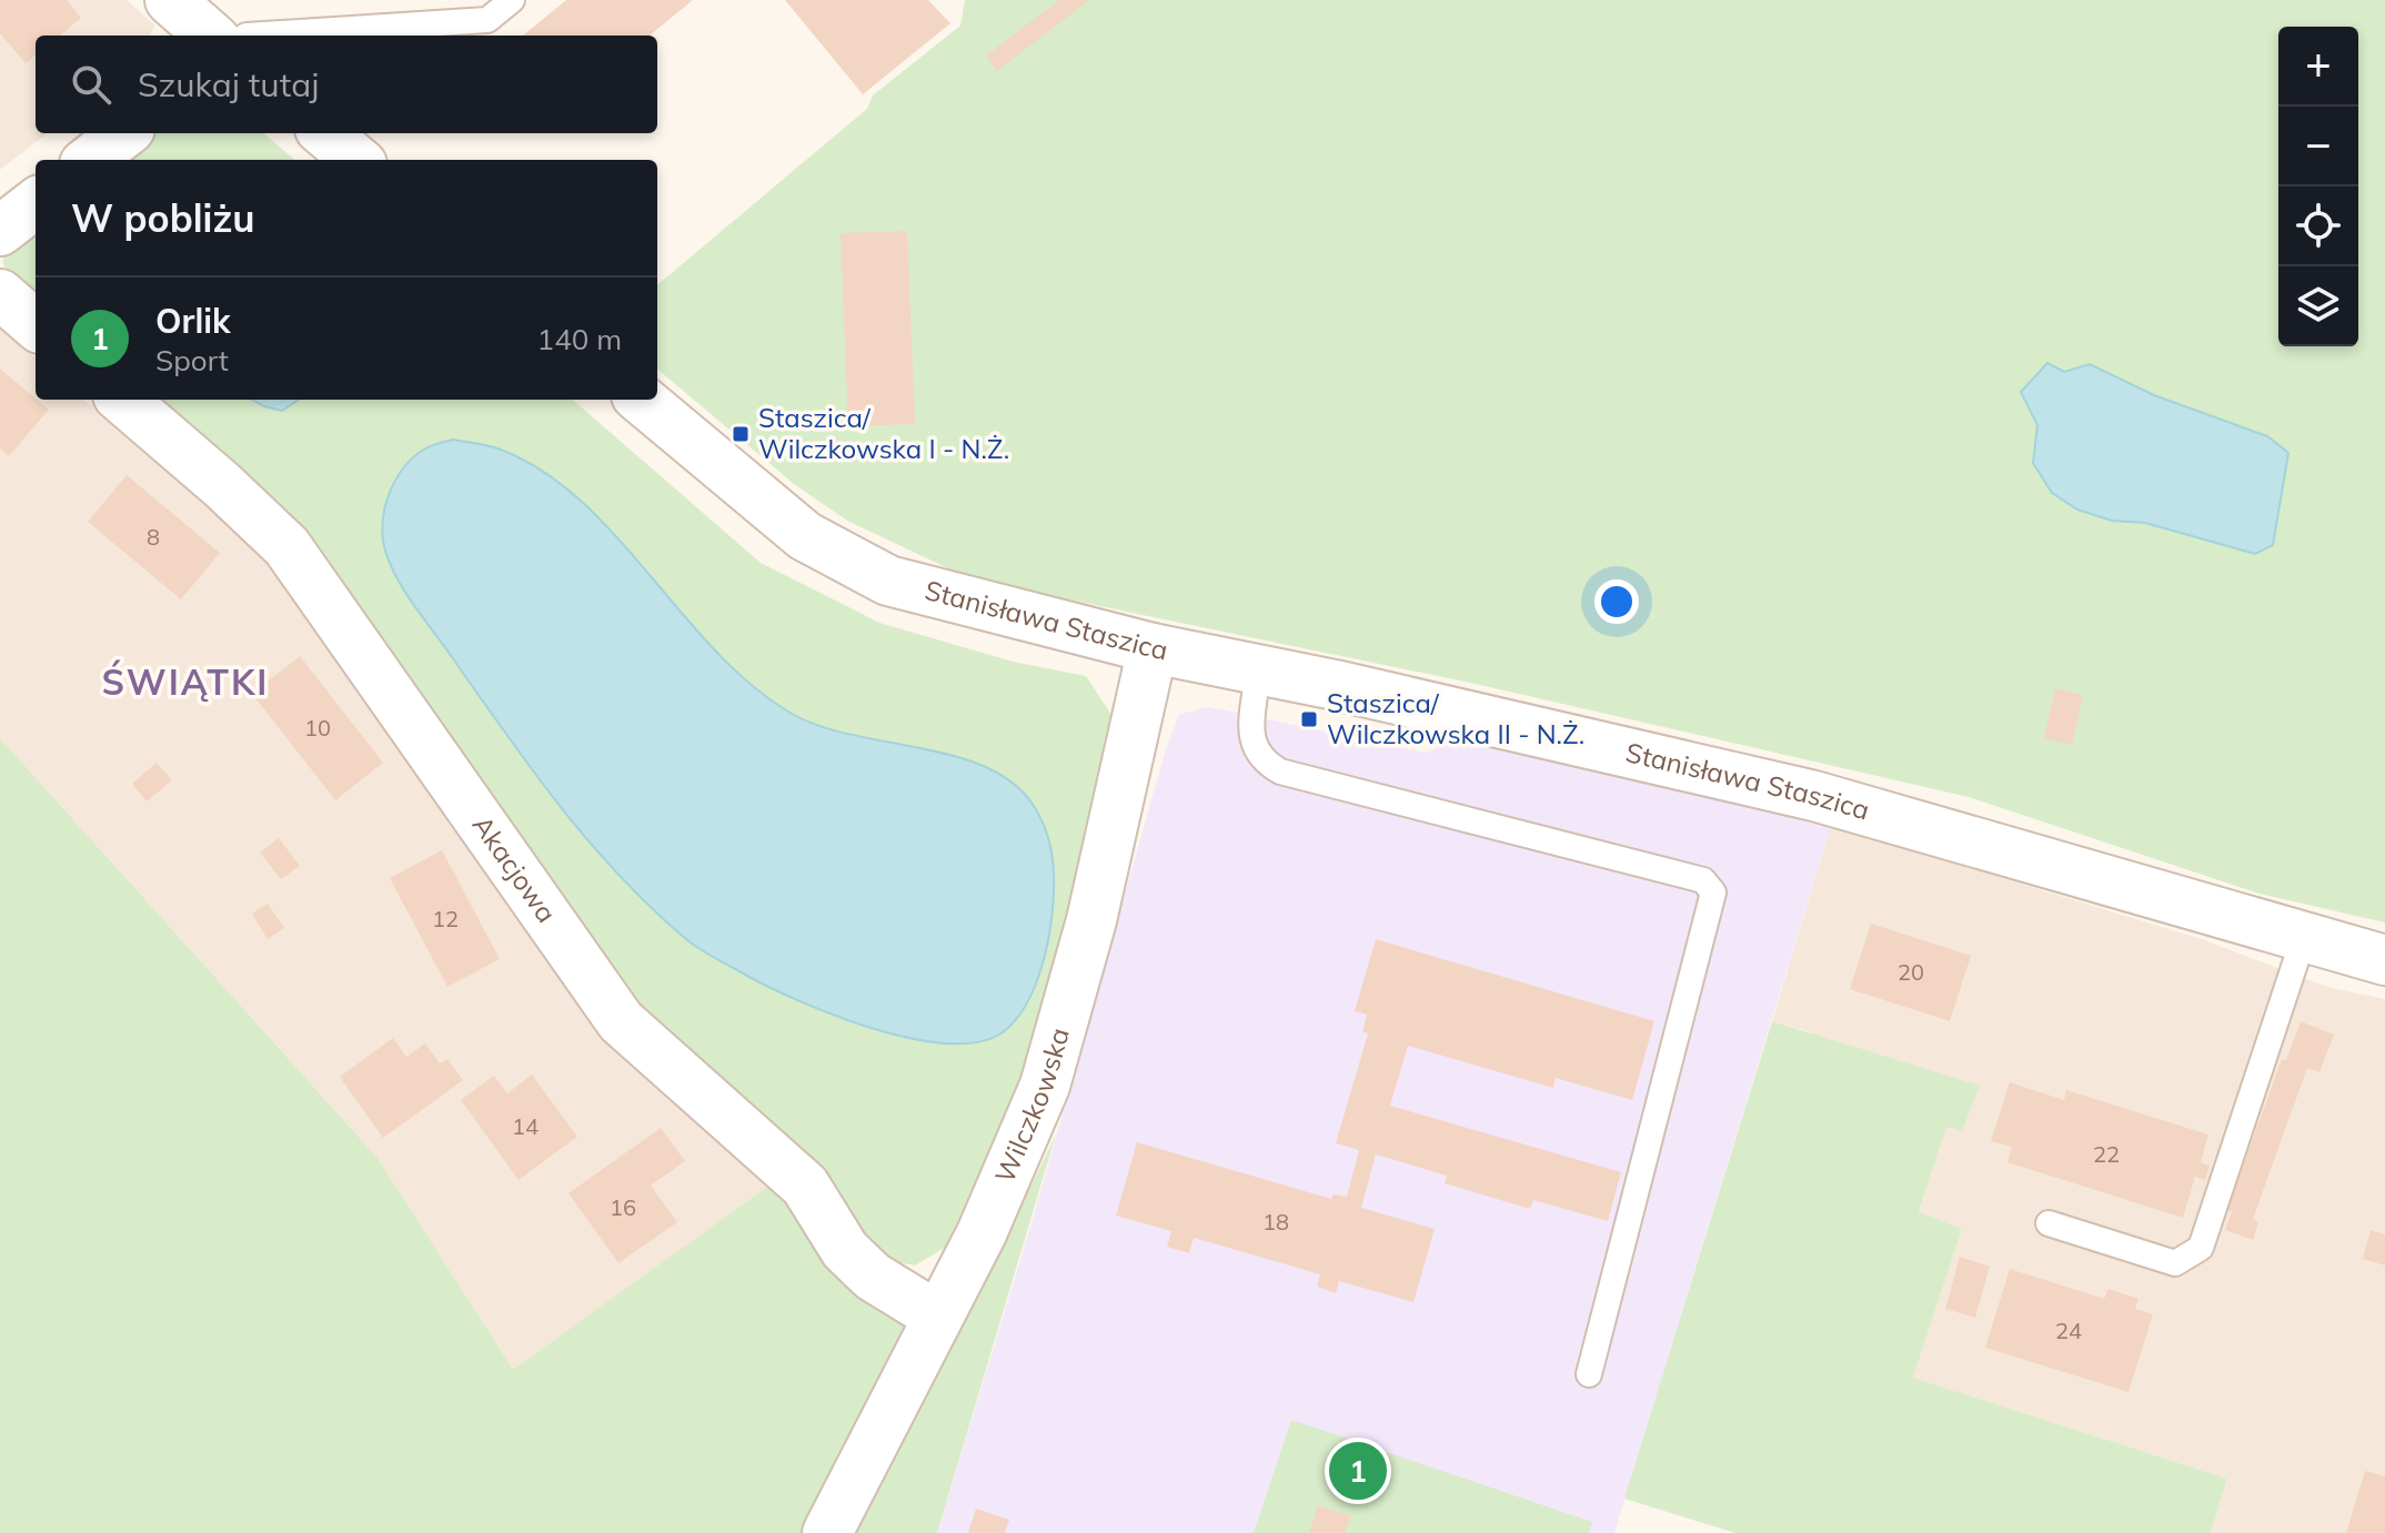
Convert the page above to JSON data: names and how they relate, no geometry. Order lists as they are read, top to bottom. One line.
{"streets":{"street":["Stanisława Staszica","Akacjowa","Wilczkowska"]},"crossings":[["Stanisława Staszica","Wilczkowska"],["Akacjowa","Wilczkowska"]],"districts":["ŚWIĄTKI"],"places":{"transit":["Staszica/ Wilczkowska I - N.Ż.","Staszica/ Wilczkowska II - N.Ż."]},"house_numbers":["8","10","12","20","14","22","16","18","24"],"page":{"map_buttons":["+","−"],"search":"Szukaj tutaj","heading":"W pobliżu","list":[{"mark":"1","name":"Orlik","note":"Sport","value":"140 m"}],"pins":"1"}}
